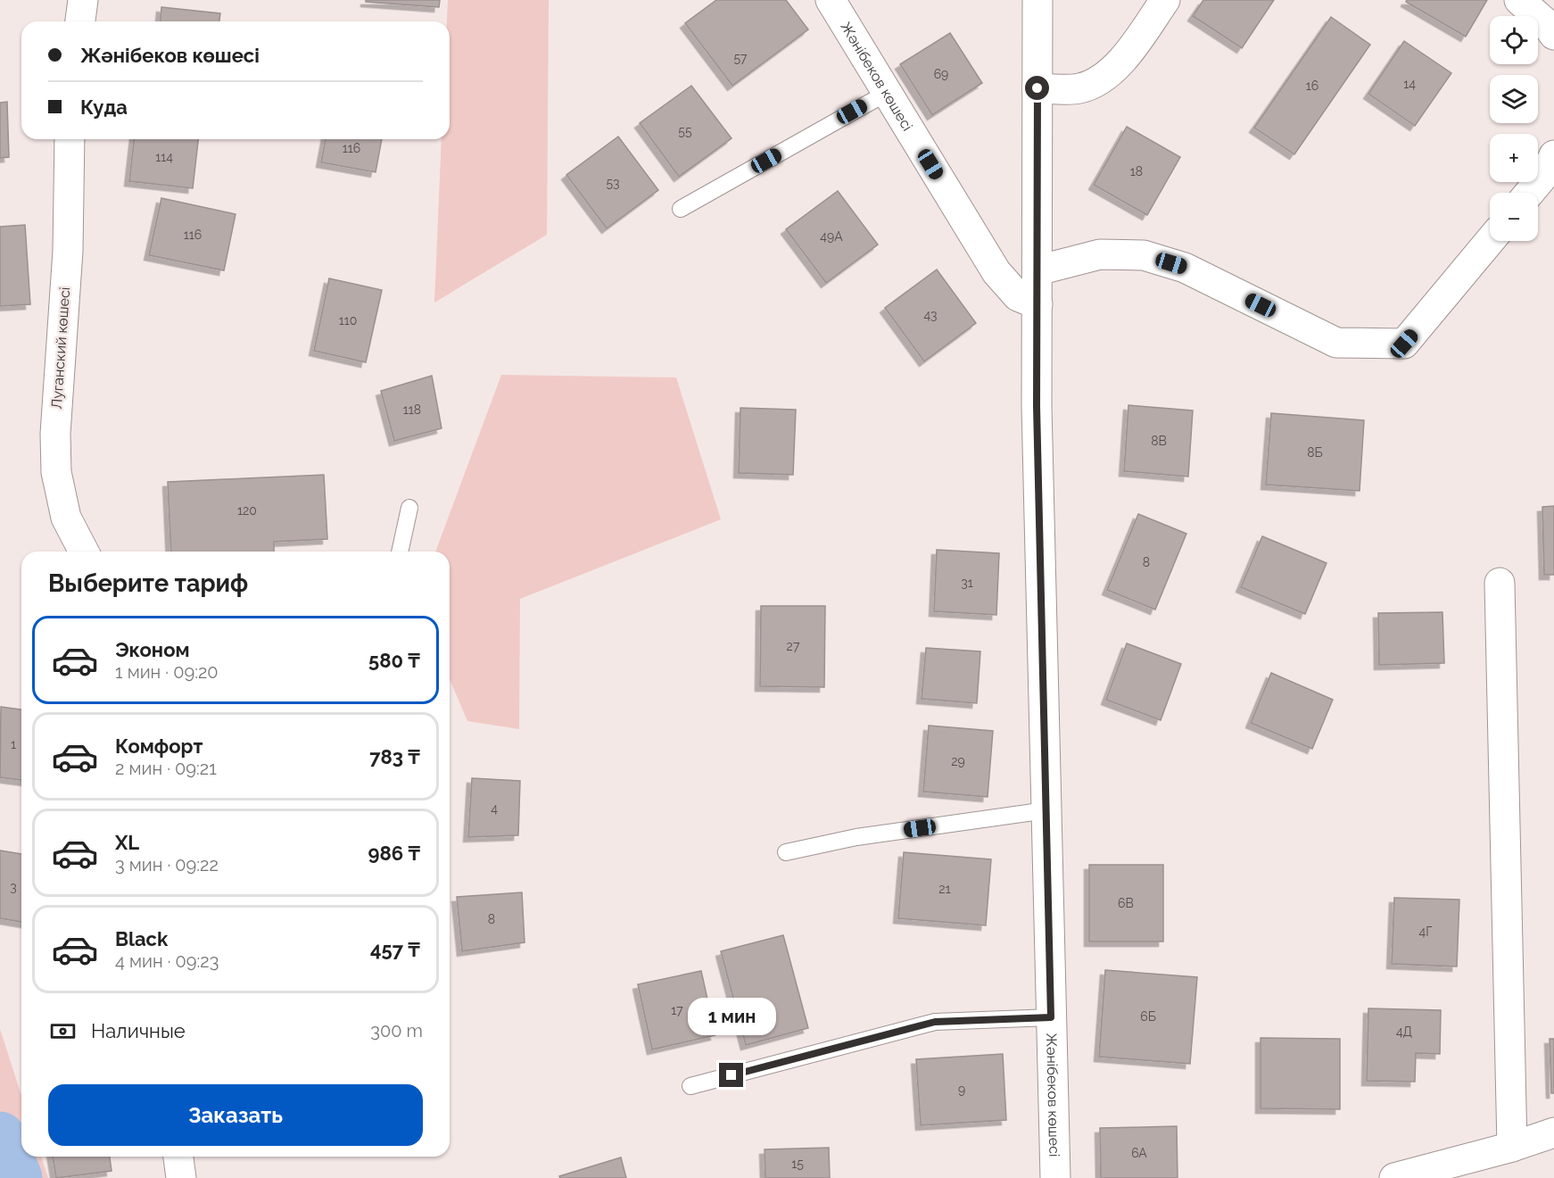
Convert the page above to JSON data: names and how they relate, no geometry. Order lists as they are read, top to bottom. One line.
{"streets":{"street":["Жәнібеков көшесі","Луганский көшесі"]},"house_numbers":["57","69","14","16","55","116","114","18","53","116","49А","43","110","118","8В","8Б","120","8","31","27","1","29","4","3","21","6В","8","4Г","17","6Б","4Д","9","6А","15"],"page":{"map_buttons":["+","−"],"banner":["Жәнібеков көшесі","Куда"],"heading":"Выберите тариф","list":[{"name":"Эконом","note":"1 мин · 09:20","value":"580 ₸"},{"name":"Комфорт","note":"2 мин · 09:21","value":"783 ₸"},{"name":"XL","note":"3 мин · 09:22","value":"986 ₸"},{"name":"Black","note":"4 мин · 09:23","value":"457 ₸"}],"bubble":"1 мин","pay":["Наличные","300 m"],"buttons":"Заказать"}}
